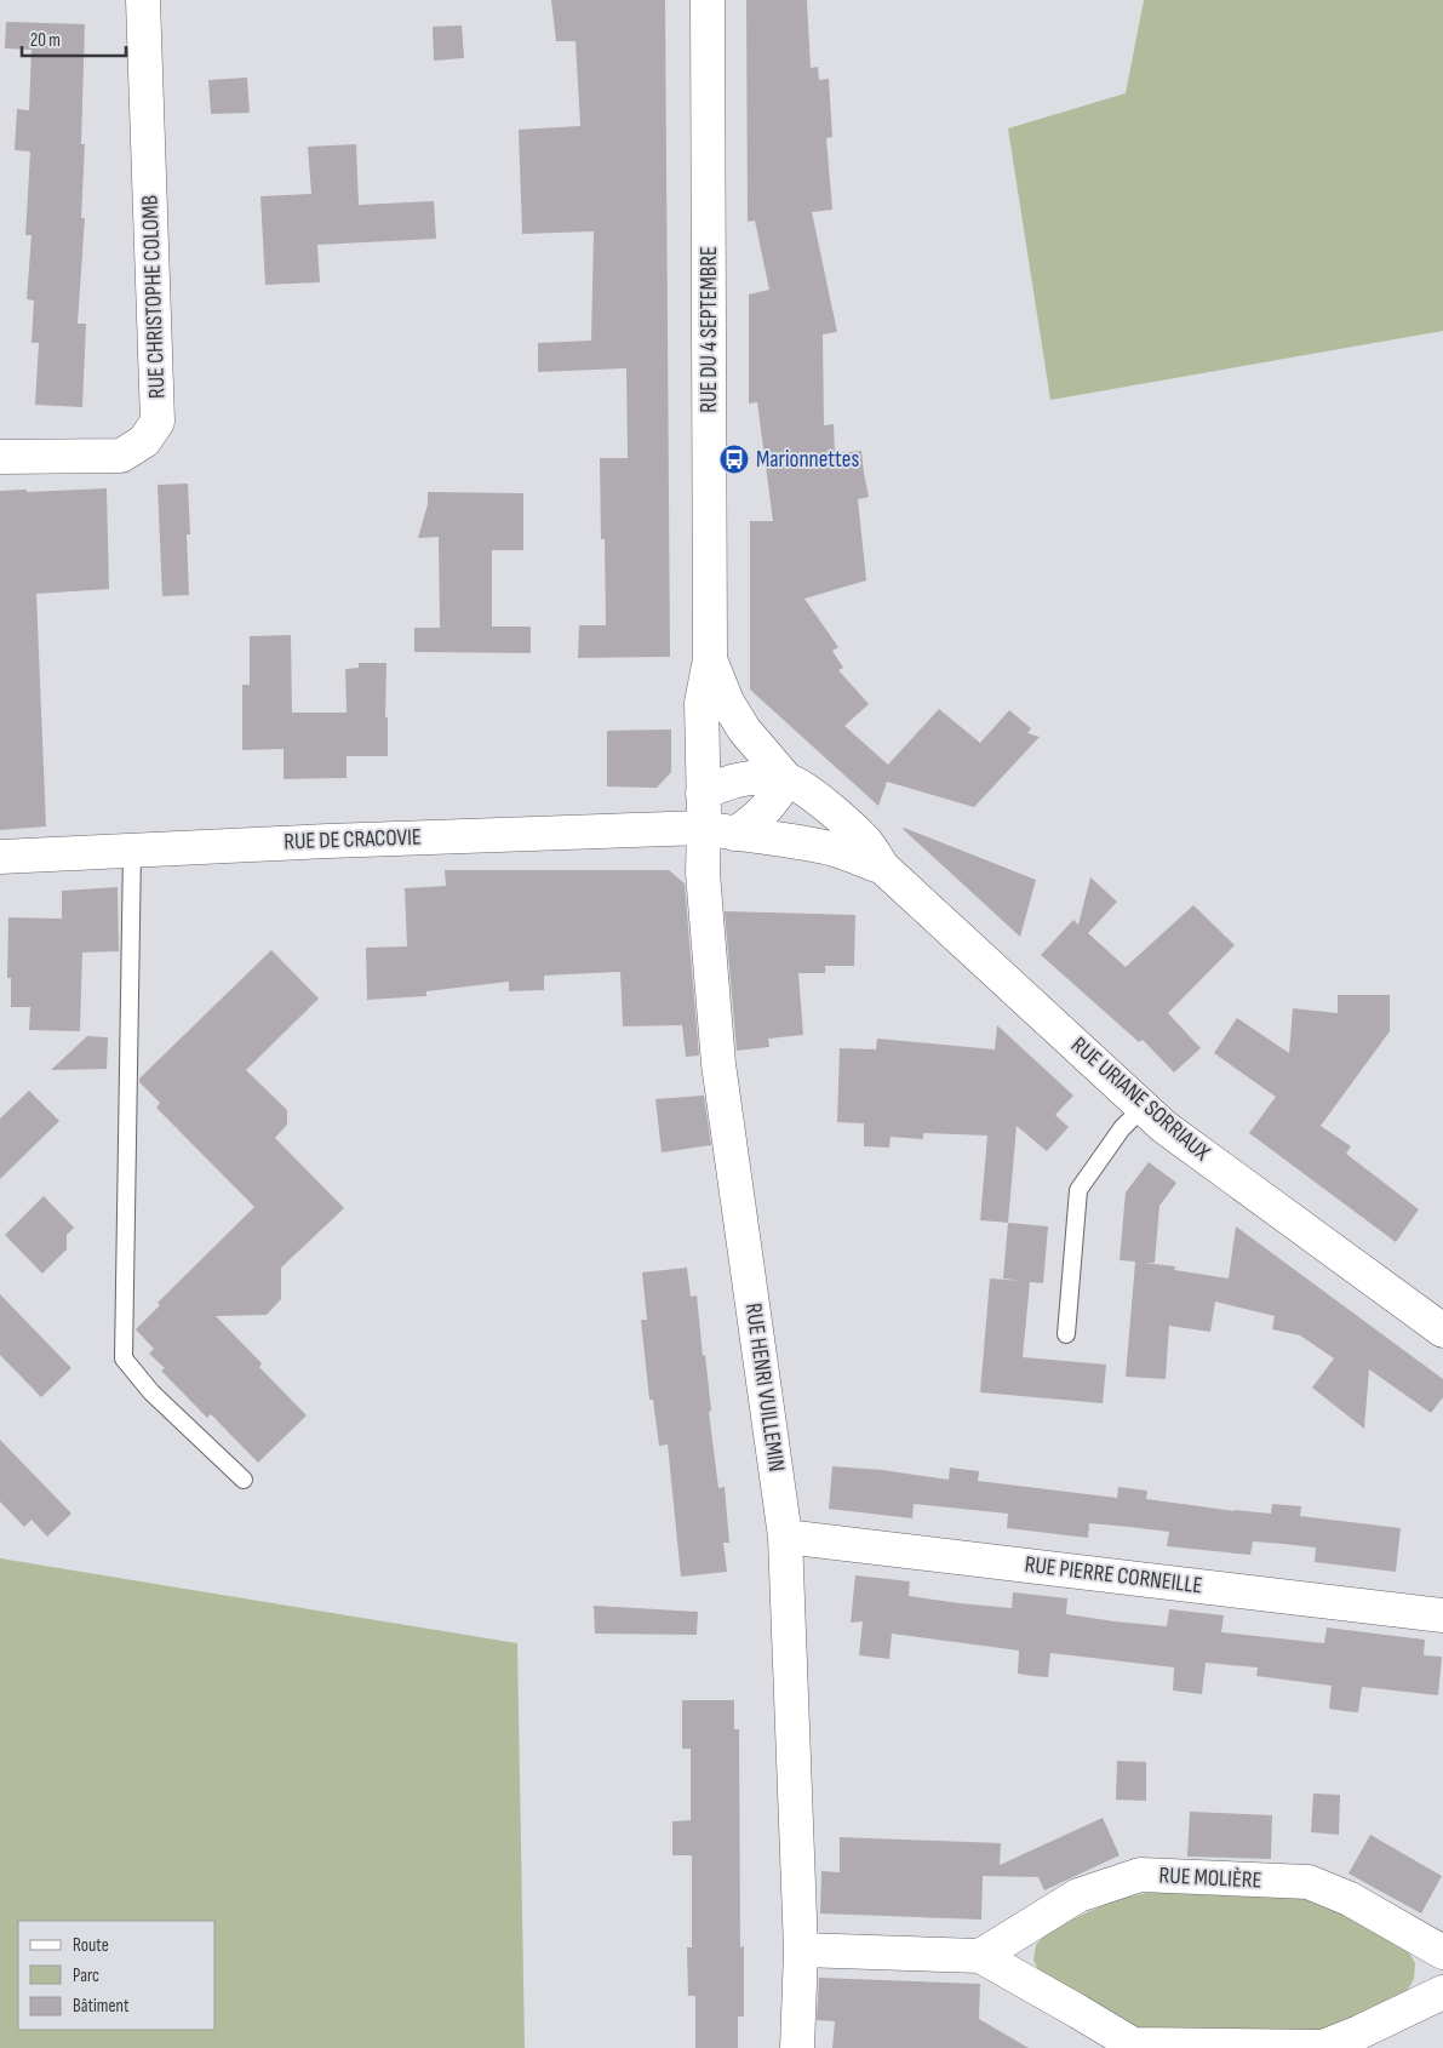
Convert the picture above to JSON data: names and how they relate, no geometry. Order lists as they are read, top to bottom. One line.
{"streets":{"street":["RUE CHRISTOPHE COLOMB","RUE DU 4 SEPTEMBRE","RUE DE CRACOVIE","RUE URIANE SORRIAUX","RUE HENRI VUILLEMIN","RUE PIERRE CORNEILLE","RUE MOLIÈRE"]},"crossings":[["RUE DU 4 SEPTEMBRE","RUE DE CRACOVIE"],["RUE DU 4 SEPTEMBRE","RUE URIANE SORRIAUX"],["RUE DU 4 SEPTEMBRE","RUE HENRI VUILLEMIN"],["RUE DE CRACOVIE","RUE URIANE SORRIAUX"],["RUE DE CRACOVIE","RUE HENRI VUILLEMIN"],["RUE URIANE SORRIAUX","RUE HENRI VUILLEMIN"],["RUE HENRI VUILLEMIN","RUE PIERRE CORNEILLE"]],"places":{"bus stop":["Marionnettes"]},"legend":["Route","Parc","Bâtiment"],"scale_bar":"20 m"}
